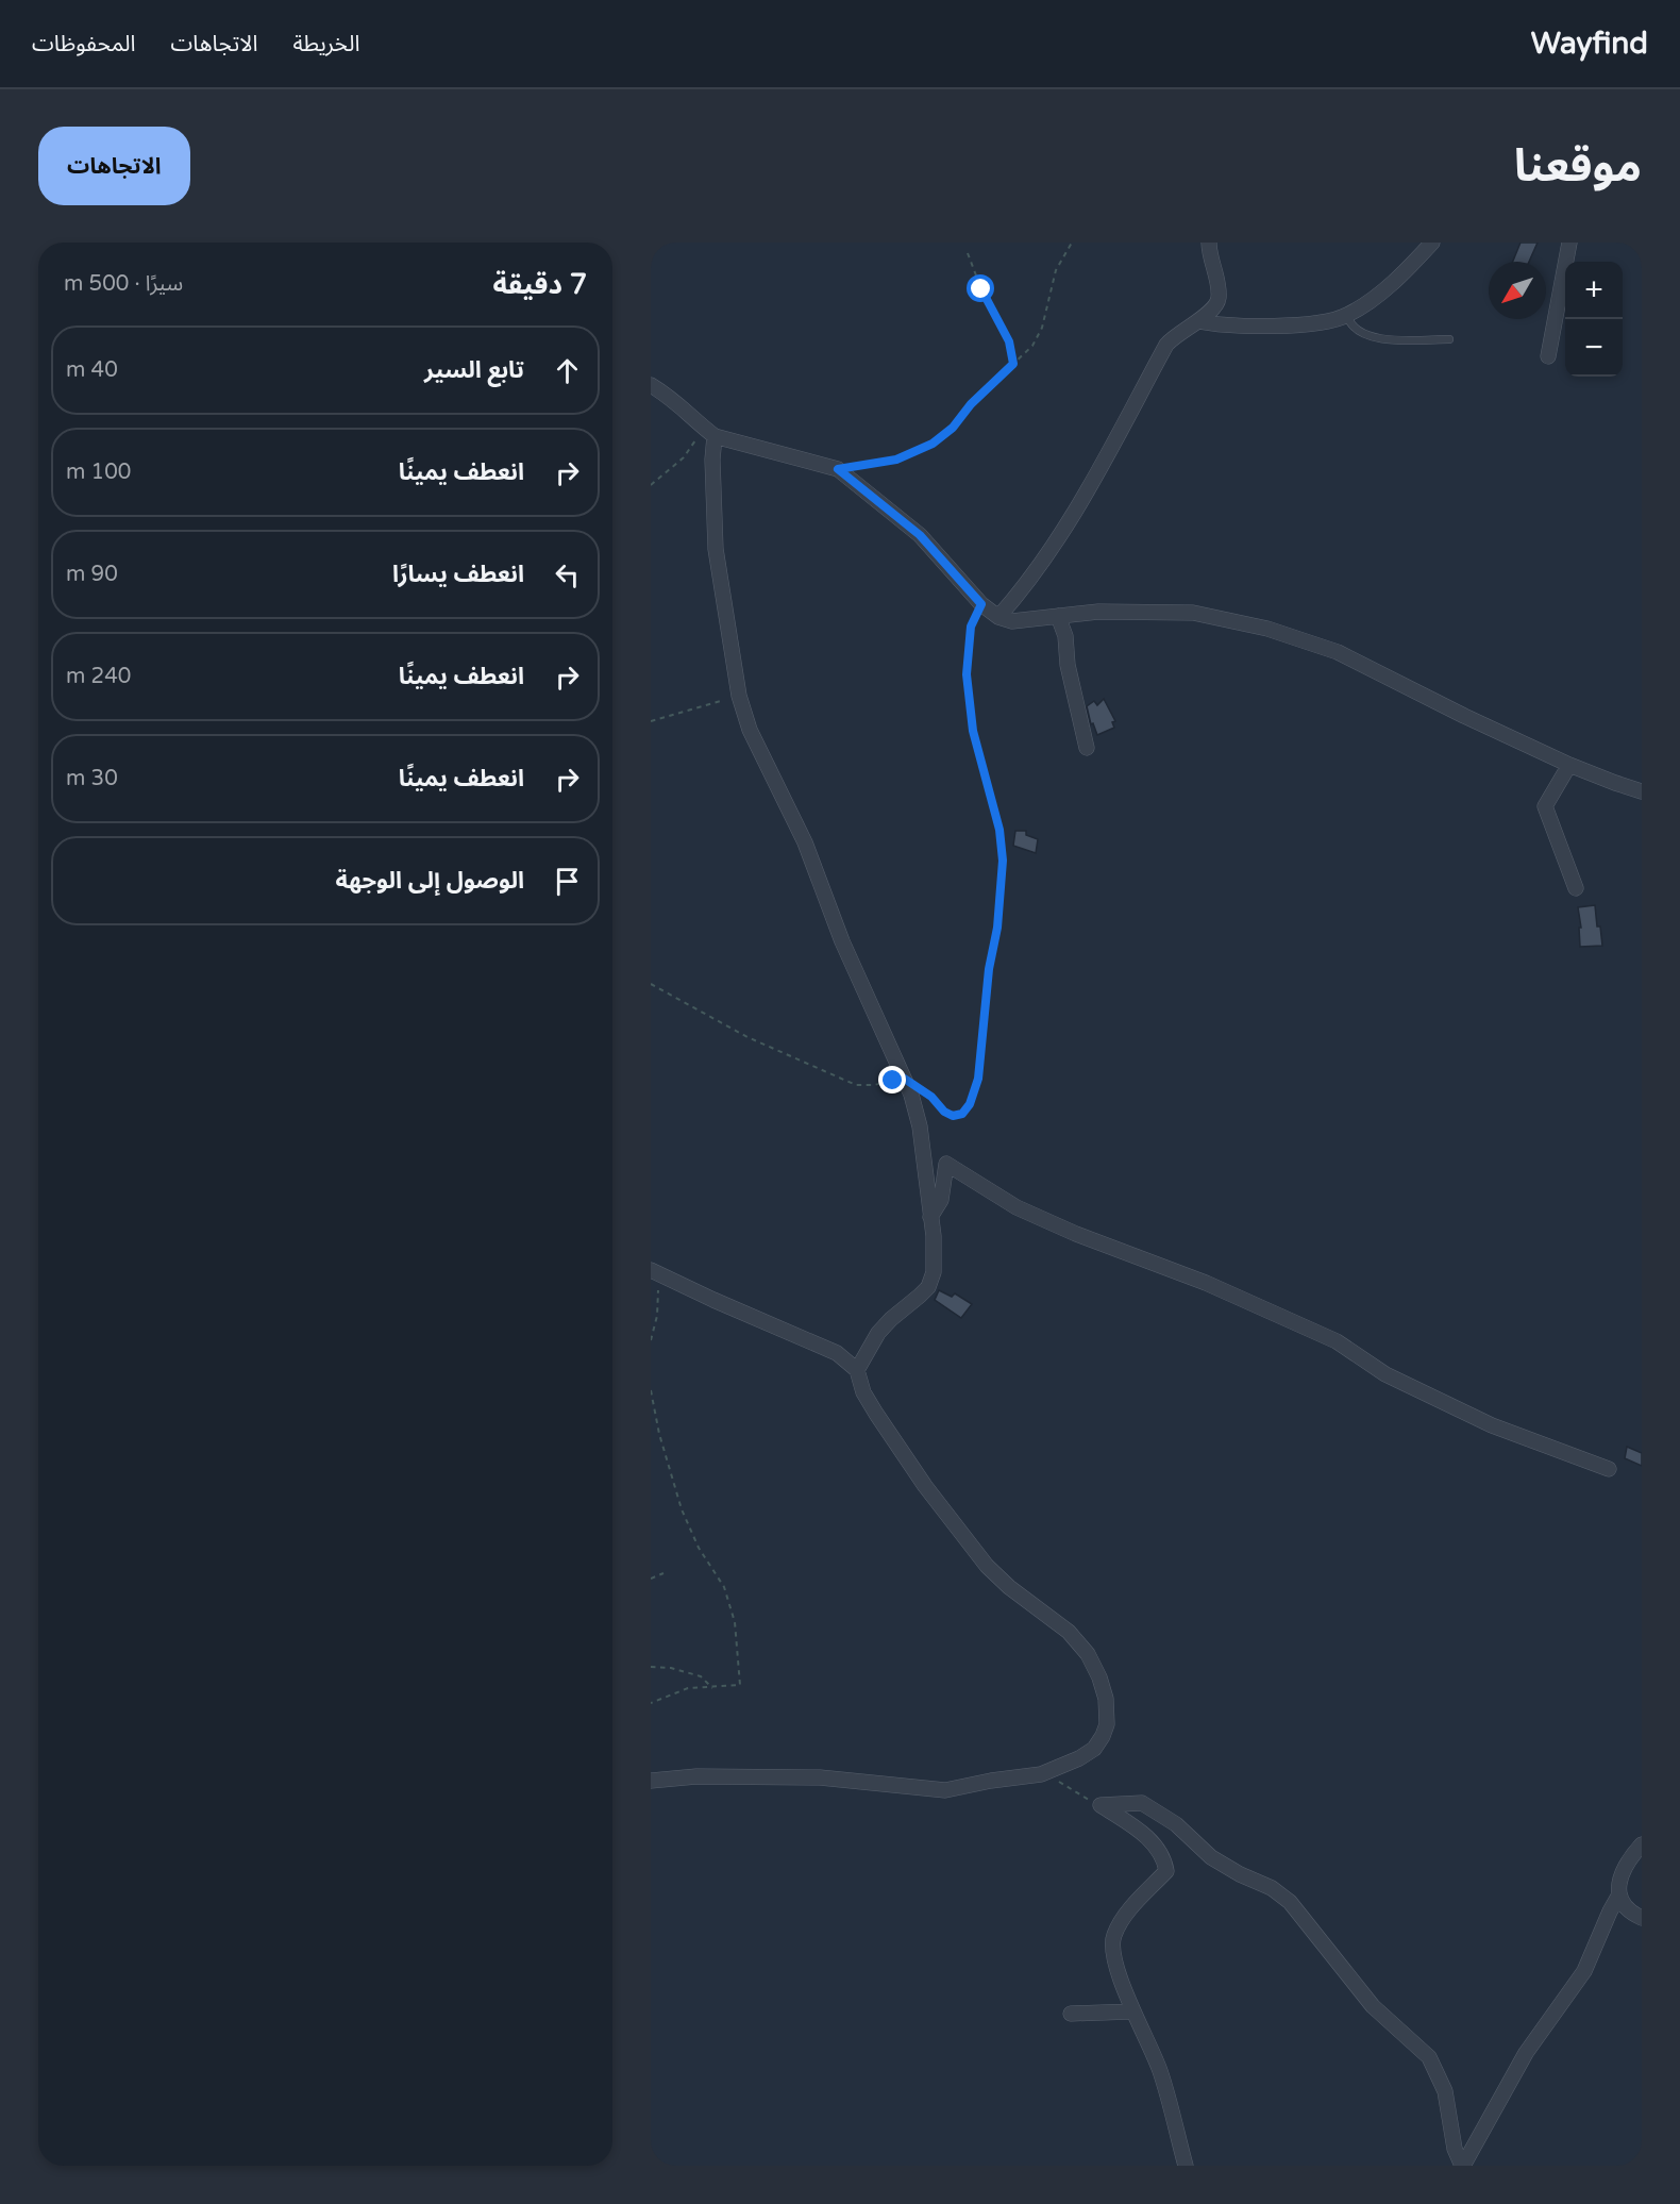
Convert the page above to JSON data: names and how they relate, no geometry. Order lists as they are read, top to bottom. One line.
{"north":"bottom left","page":{"header":"Wayfind","nav":["الخريطة","الاتجاهات","المحفوظات"],"title":"موقعنا","buttons":"الاتجاهات","heading":["7 دقيقة","سيرًا · 500 m"],"map_buttons":["+","−"],"list":[["تابع السير","40 m"],["انعطف يمينًا","100 m"],["انعطف يسارًا","90 m"],["انعطف يمينًا","240 m"],["انعطف يمينًا","30 m"],"الوصول إلى الوجهة"]}}
